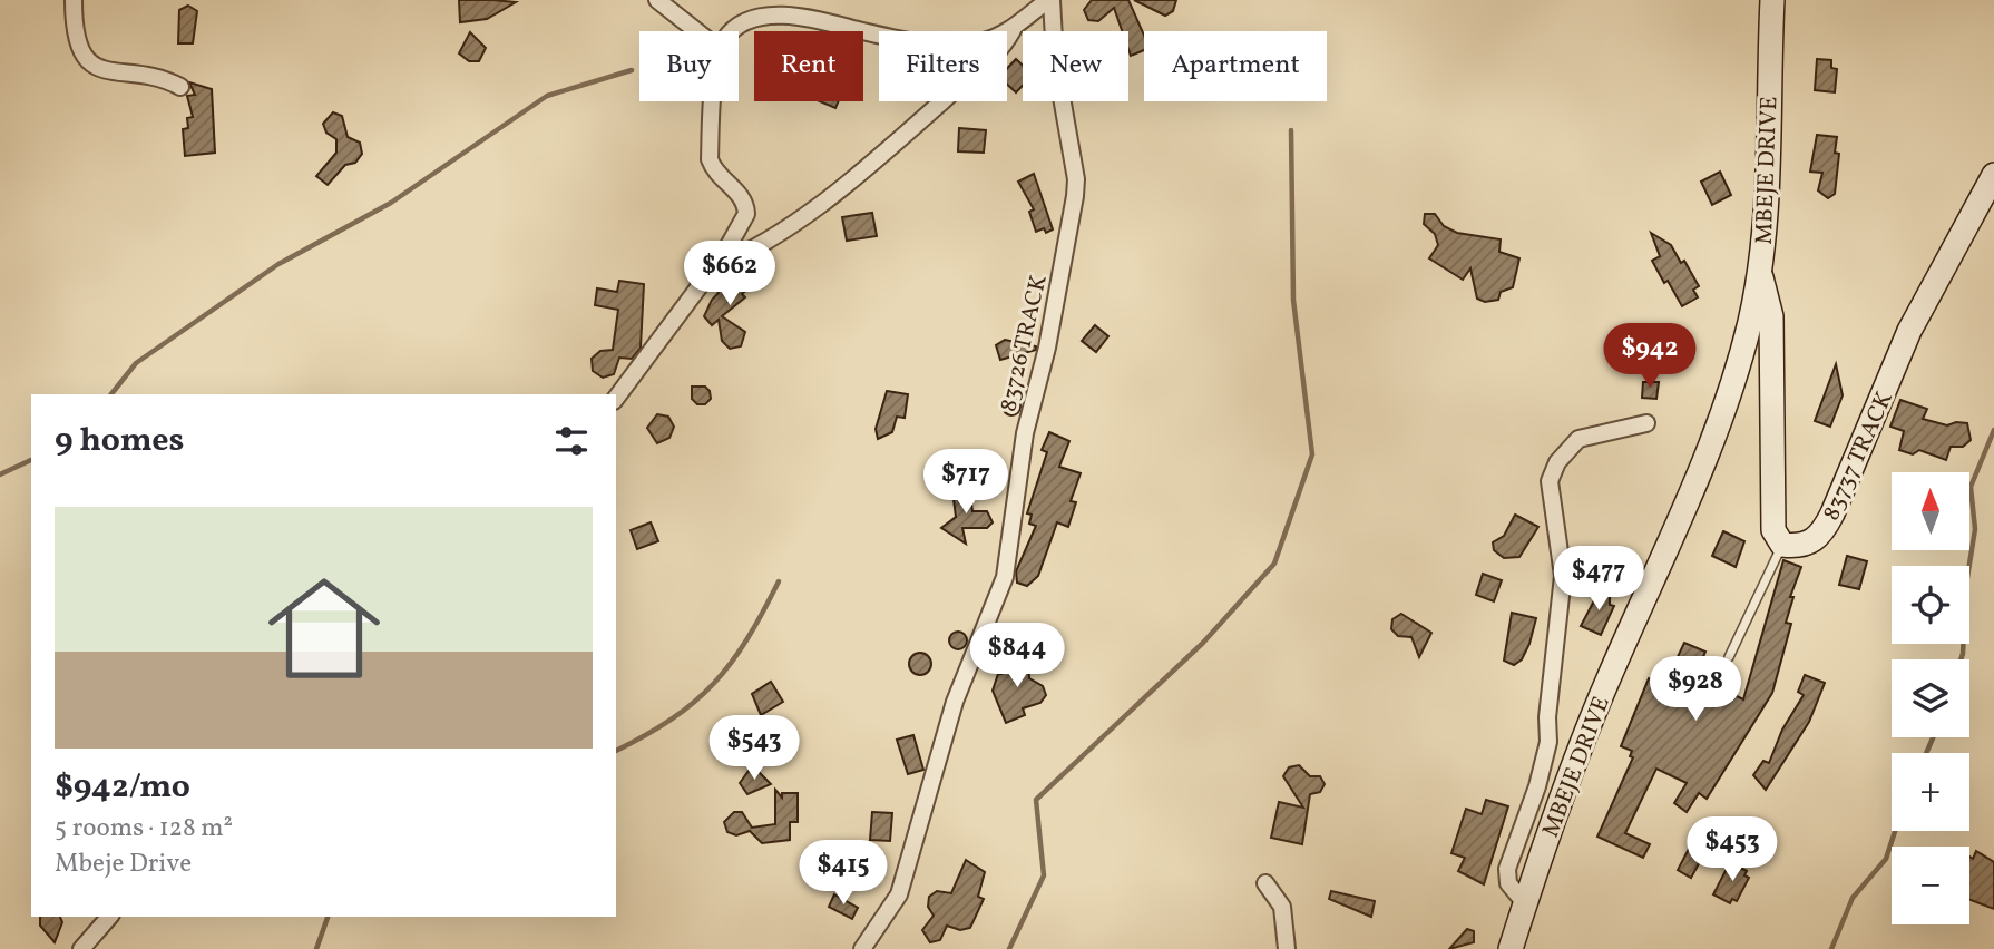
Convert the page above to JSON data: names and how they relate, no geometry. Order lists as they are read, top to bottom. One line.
{"streets":{"street":["MBEJE DRIVE","83726 TRACK","83737 TRACK"]},"north":"top","page":{"chip":["Buy","Rent","Filters","New","Apartment"],"price":["$662","$942","$717","$477","$844","$928","$543","$453","$415"],"heading":"9 homes","map_buttons":["+","−"],"list":[{"name":"$942/mo","note":"5 rooms · 128 m² · Mbeje Drive"}]}}
